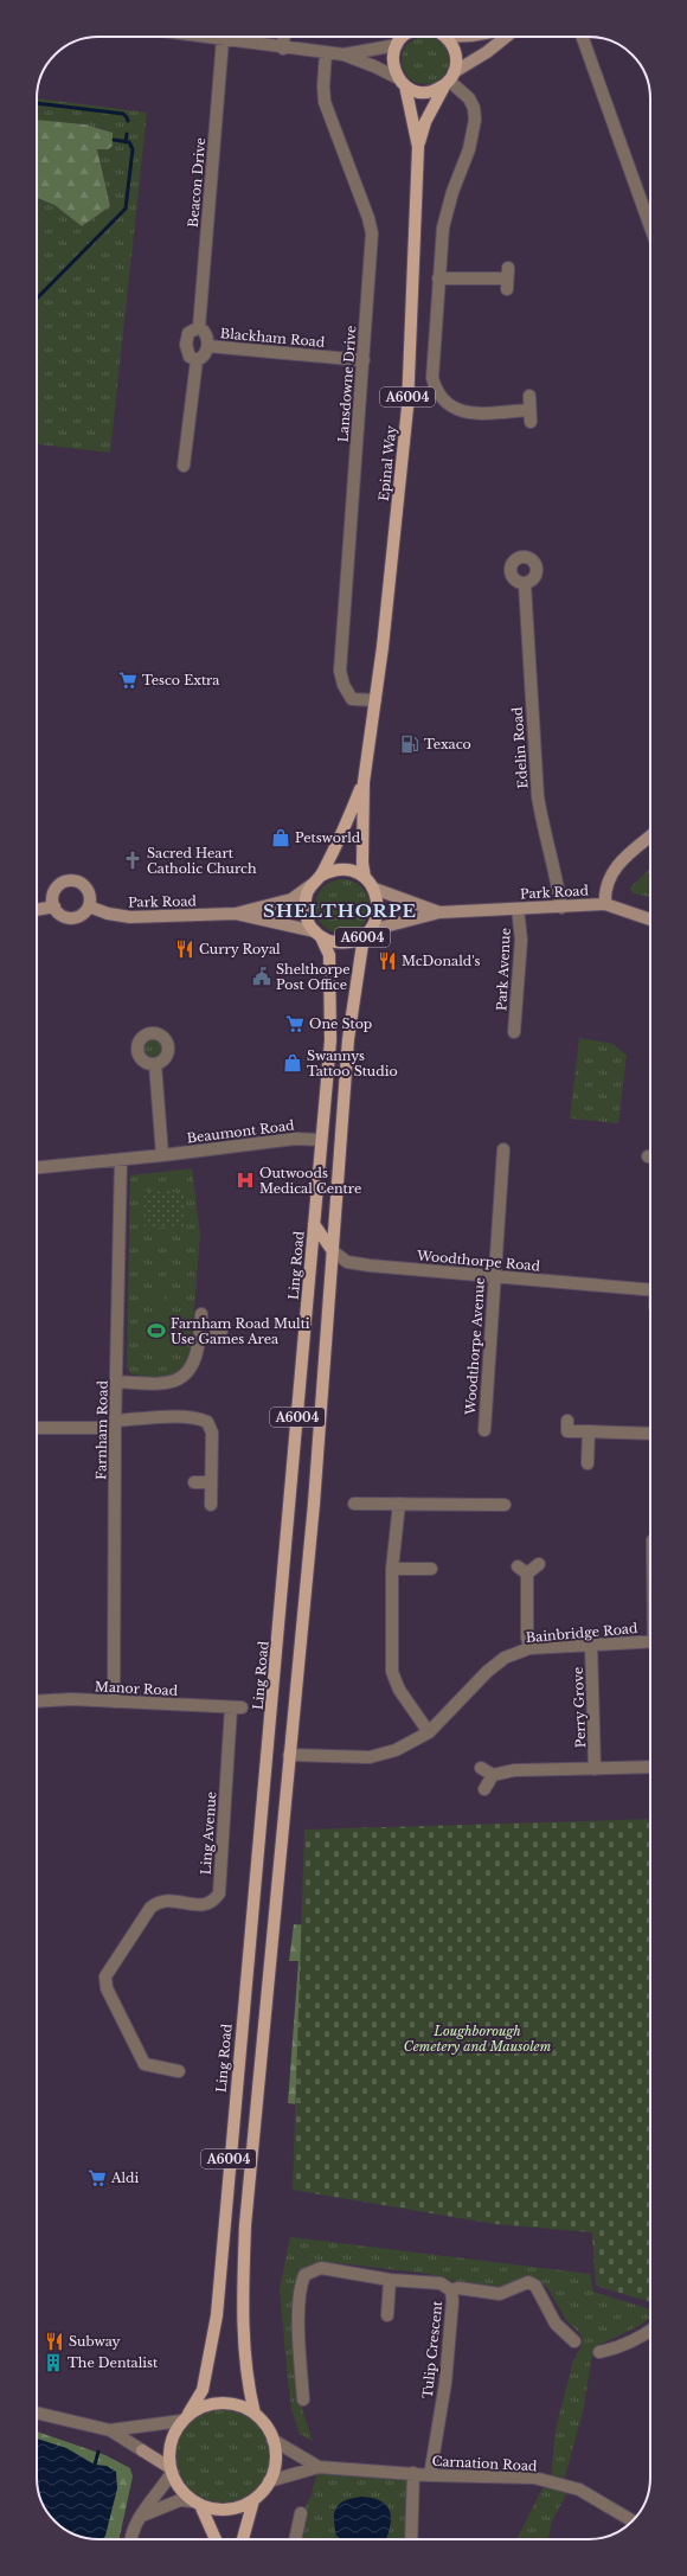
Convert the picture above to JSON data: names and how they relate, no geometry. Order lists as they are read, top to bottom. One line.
{"streets":{"main road":["A6004","Epinal Way","Woodthorpe Road","Ling Road"],"street":["Beacon Drive","Blackham Road","Lansdowne Drive","Edelin Road","Park Road","Park Avenue","Beaumont Road","Woodthorpe Avenue","Farnham Road","Bainbridge Road","Manor Road","Perry Grove","Ling Avenue","Tulip Crescent","Carnation Road"]},"crossings":[["Beacon Drive","Blackham Road"],["Blackham Road","Lansdowne Drive"],["Lansdowne Drive","Epinal Way"],["A6004","Epinal Way"],["A6004","Park Road"],["A6004","Woodthorpe Road"],["A6004","Ling Road"],["A6004","Bainbridge Road"],["A6004","Carnation Road"],["Epinal Way","Park Road"],["Epinal Way","Ling Road"],["Edelin Road","Park Road"],["Park Road","Park Avenue"],["Park Road","Ling Road"],["Beaumont Road","Ling Road"],["Beaumont Road","Farnham Road"],["Woodthorpe Road","Ling Road"],["Woodthorpe Road","Woodthorpe Avenue"],["Ling Road","Carnation Road"],["Farnham Road","Manor Road"],["Bainbridge Road","Perry Grove"],["Manor Road","Ling Avenue"],["Tulip Crescent","Carnation Road"]],"districts":["SHELTHORPE"],"parks":["Loughborough Cemetery and Mausolem"],"places":{"supermarket":["Tesco Extra","One Stop","Aldi"],"fuel station":["Texaco"],"shop":["Petsworld","Swannys Tattoo Studio"],"church":["Sacred Heart Catholic Church"],"restaurant":["Curry Royal","McDonald's","Subway"],"public building":["Shelthorpe Post Office"],"hospital":["Outwoods Medical Centre"],"sports":["Farnham Road Multi Use Games Area"],"building":["The Dentalist"]}}
